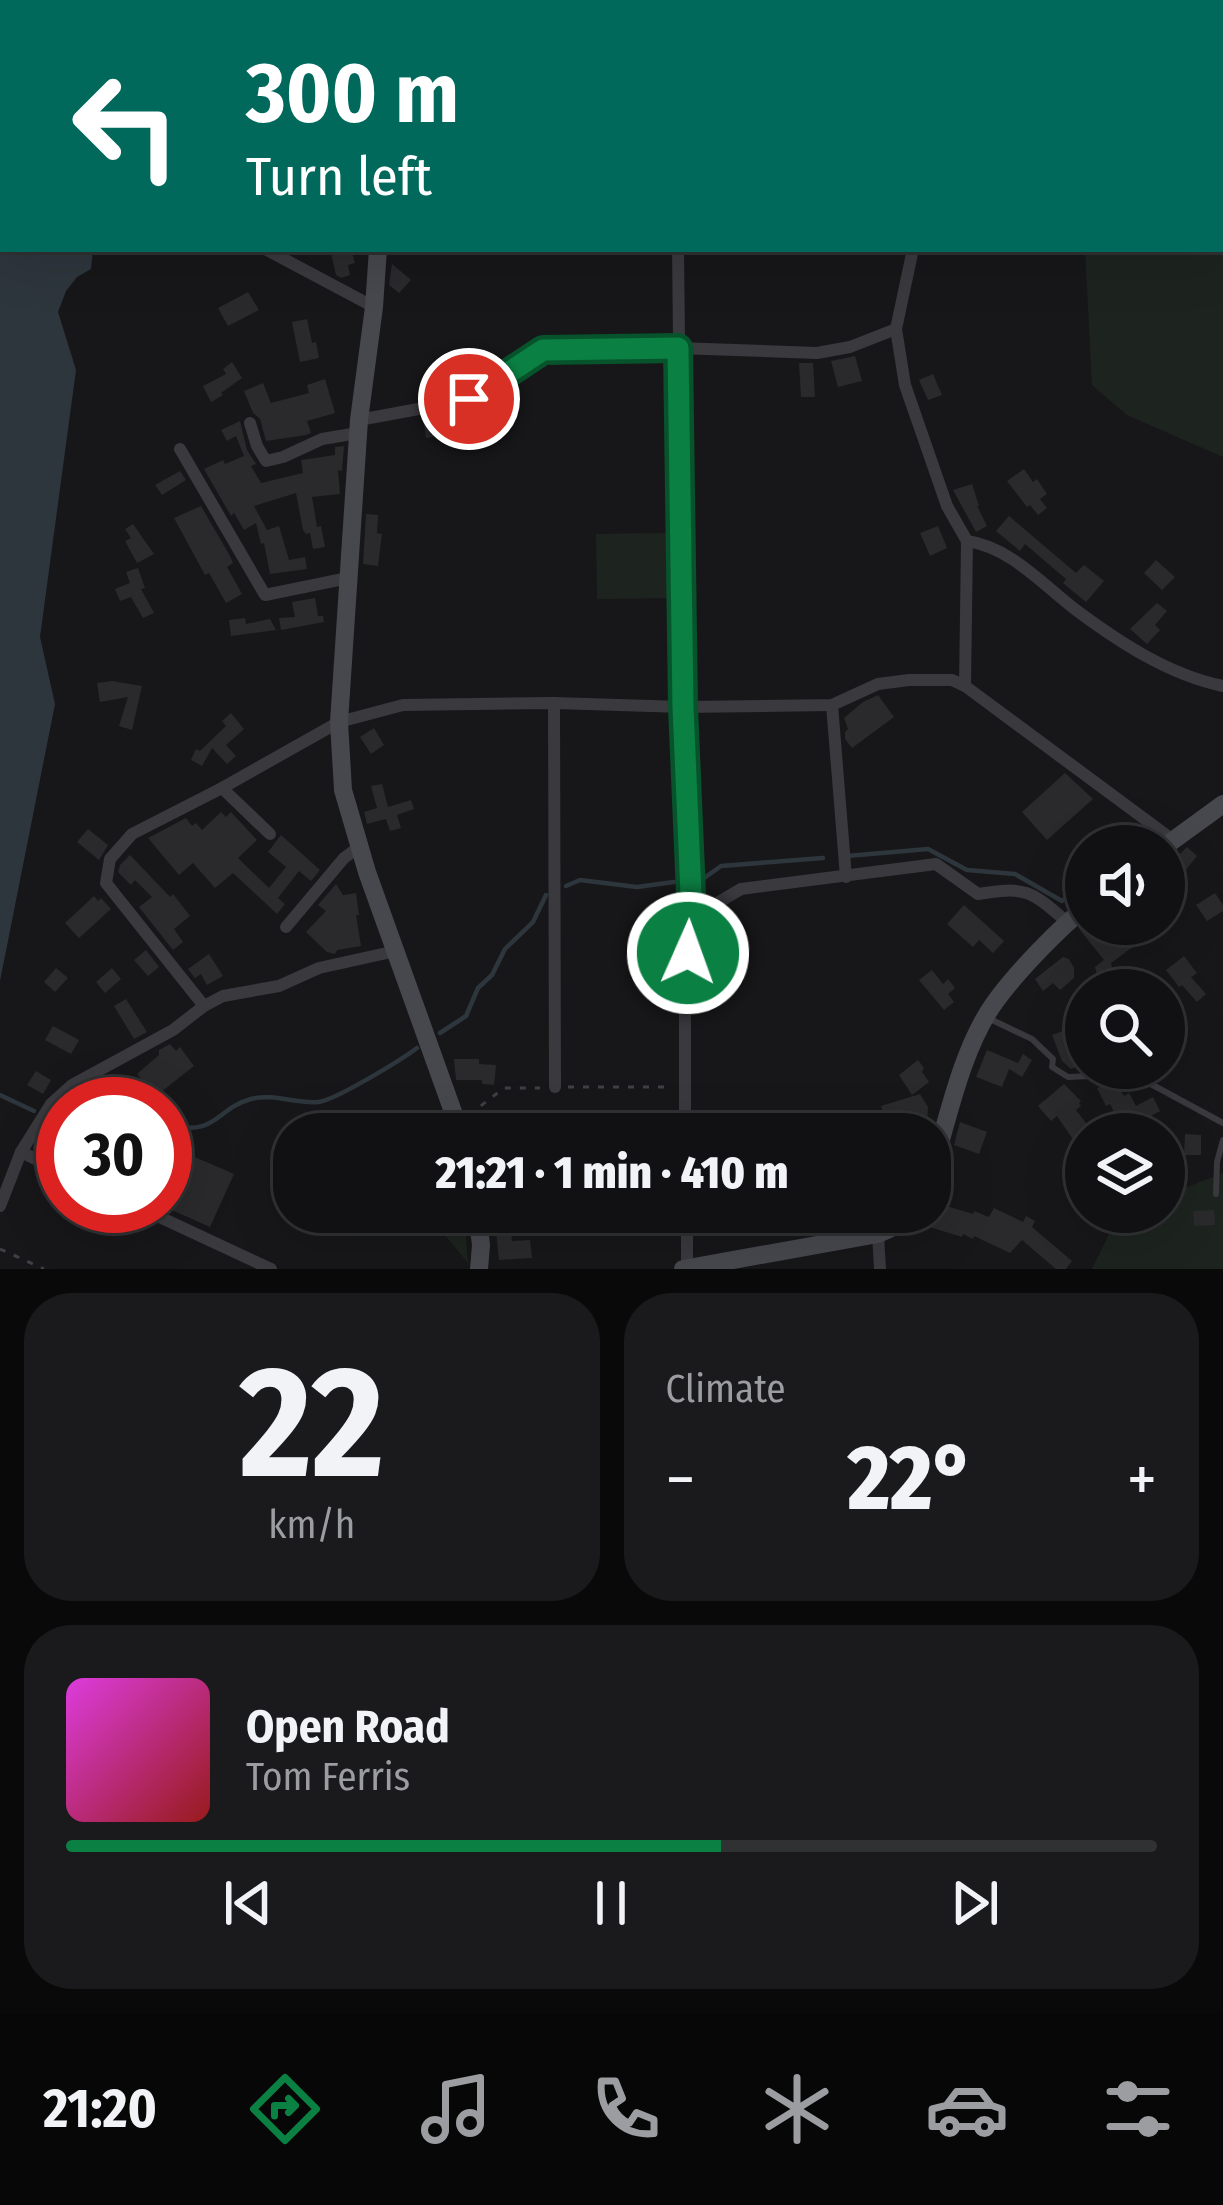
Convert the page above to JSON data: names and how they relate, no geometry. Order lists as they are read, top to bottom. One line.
{"page":{"turn":["300 m","Turn left"],"limit":"30","trip":"21:21 · 1 min · 410 m","tile":[["22","km/h"],"Climate"],"heat":["−","22°","+"],"song":["Open Road","Tom Ferris"],"tabs":"21:20"}}
